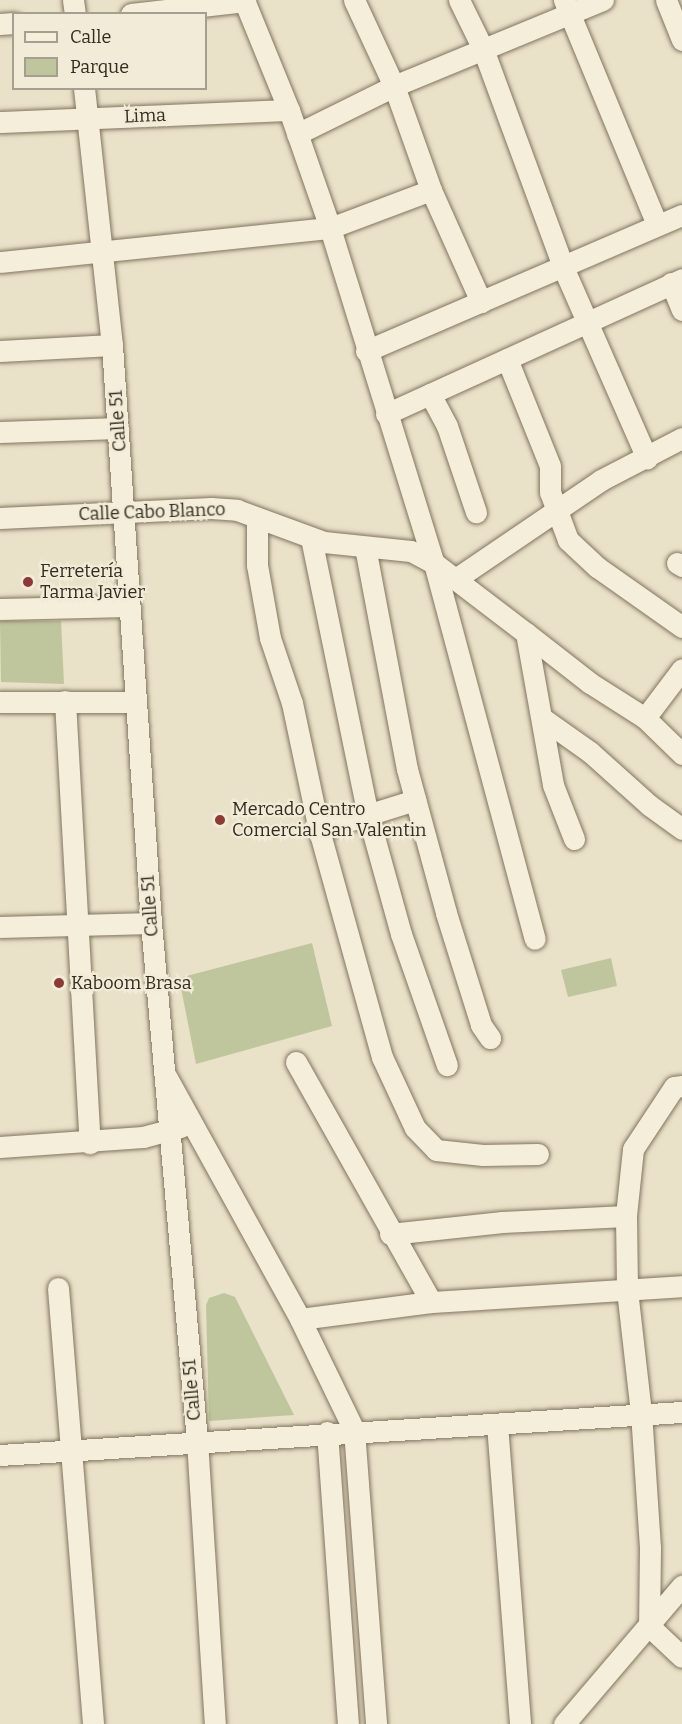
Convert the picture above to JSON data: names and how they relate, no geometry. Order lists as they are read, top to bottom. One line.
{"streets":{"street":["Lima","Calle 51","Calle Cabo Blanco"]},"crossings":[["Lima","Calle 51"],["Calle 51","Calle Cabo Blanco"]],"places":["Ferretería Tarma Javier","Mercado Centro Comercial San Valentin","Kaboom Brasa"],"legend":["Calle","Parque"]}
